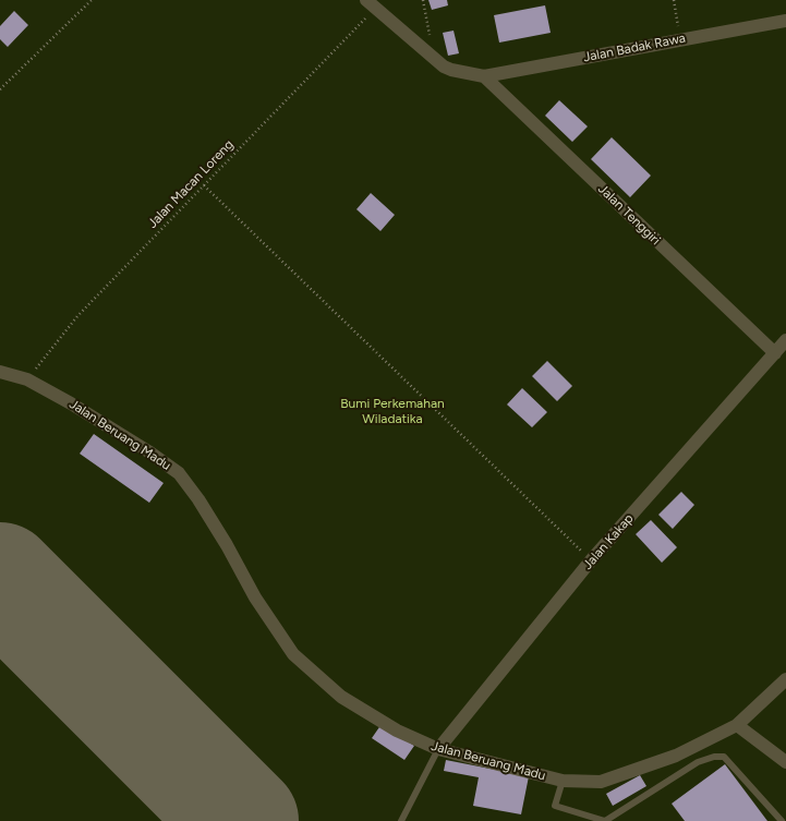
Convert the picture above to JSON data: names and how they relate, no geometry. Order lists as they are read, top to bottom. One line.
{"streets":{"street":["Jalan Badak Rawa","Jalan Tenggiri","Jalan Beruang Madu","Jalan Kakap"],"path":["Jalan Macan Loreng"]},"crossings":[["Jalan Badak Rawa","Jalan Tenggiri"],["Jalan Macan Loreng","Jalan Beruang Madu"],["Jalan Tenggiri","Jalan Kakap"],["Jalan Beruang Madu","Jalan Kakap"]],"parks":["Bumi Perkemahan Wiladatika"]}
